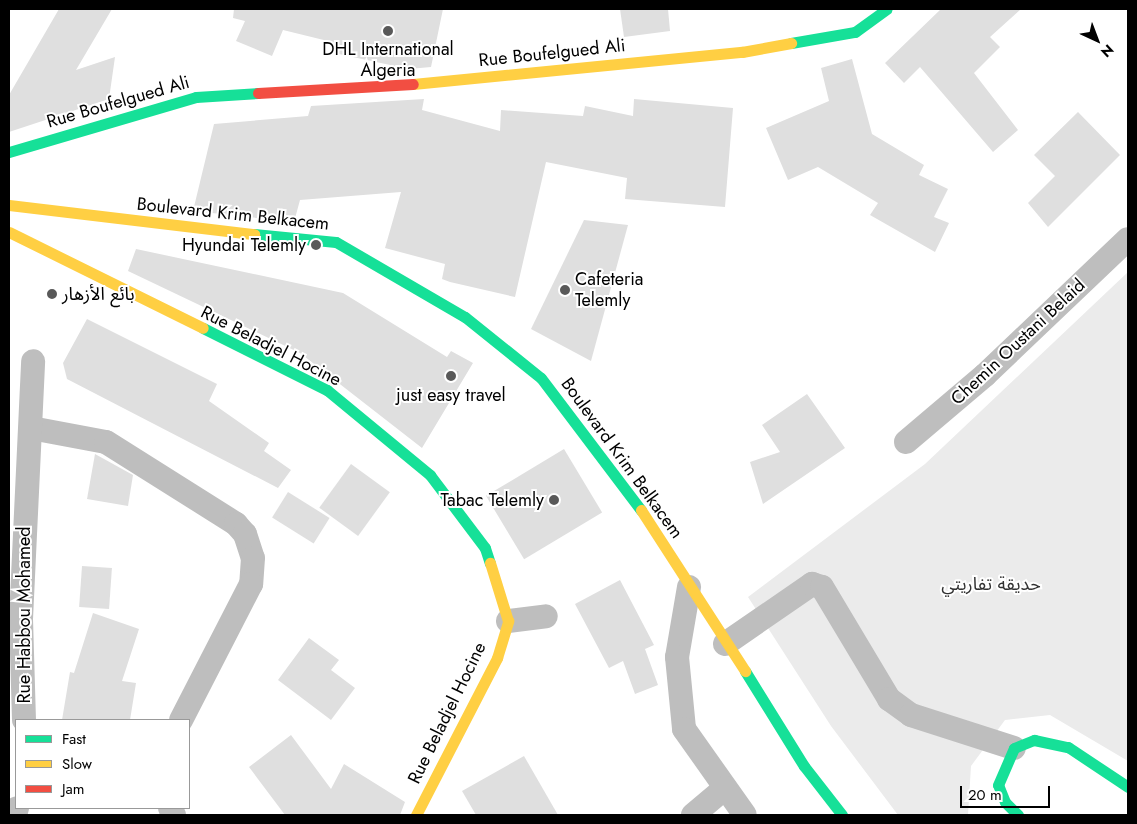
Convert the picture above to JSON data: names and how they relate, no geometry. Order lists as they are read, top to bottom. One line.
{"streets":{"street":["Rue Boufelgued Ali","Boulevard Krim Belkacem","Chemin Oustani Belaid","Rue Beladjel Hocine","Rue Habbou Mohamed"]},"parks":["حديقة تفاريتي"],"places":["DHL International Algeria","Hyundai Telemly","Cafeteria Telemly","بائع الأزهار","just easy travel","Tabac Telemly"],"legend":["Fast","Slow","Jam"],"scale_bar":"20 m","north":"bottom right"}
